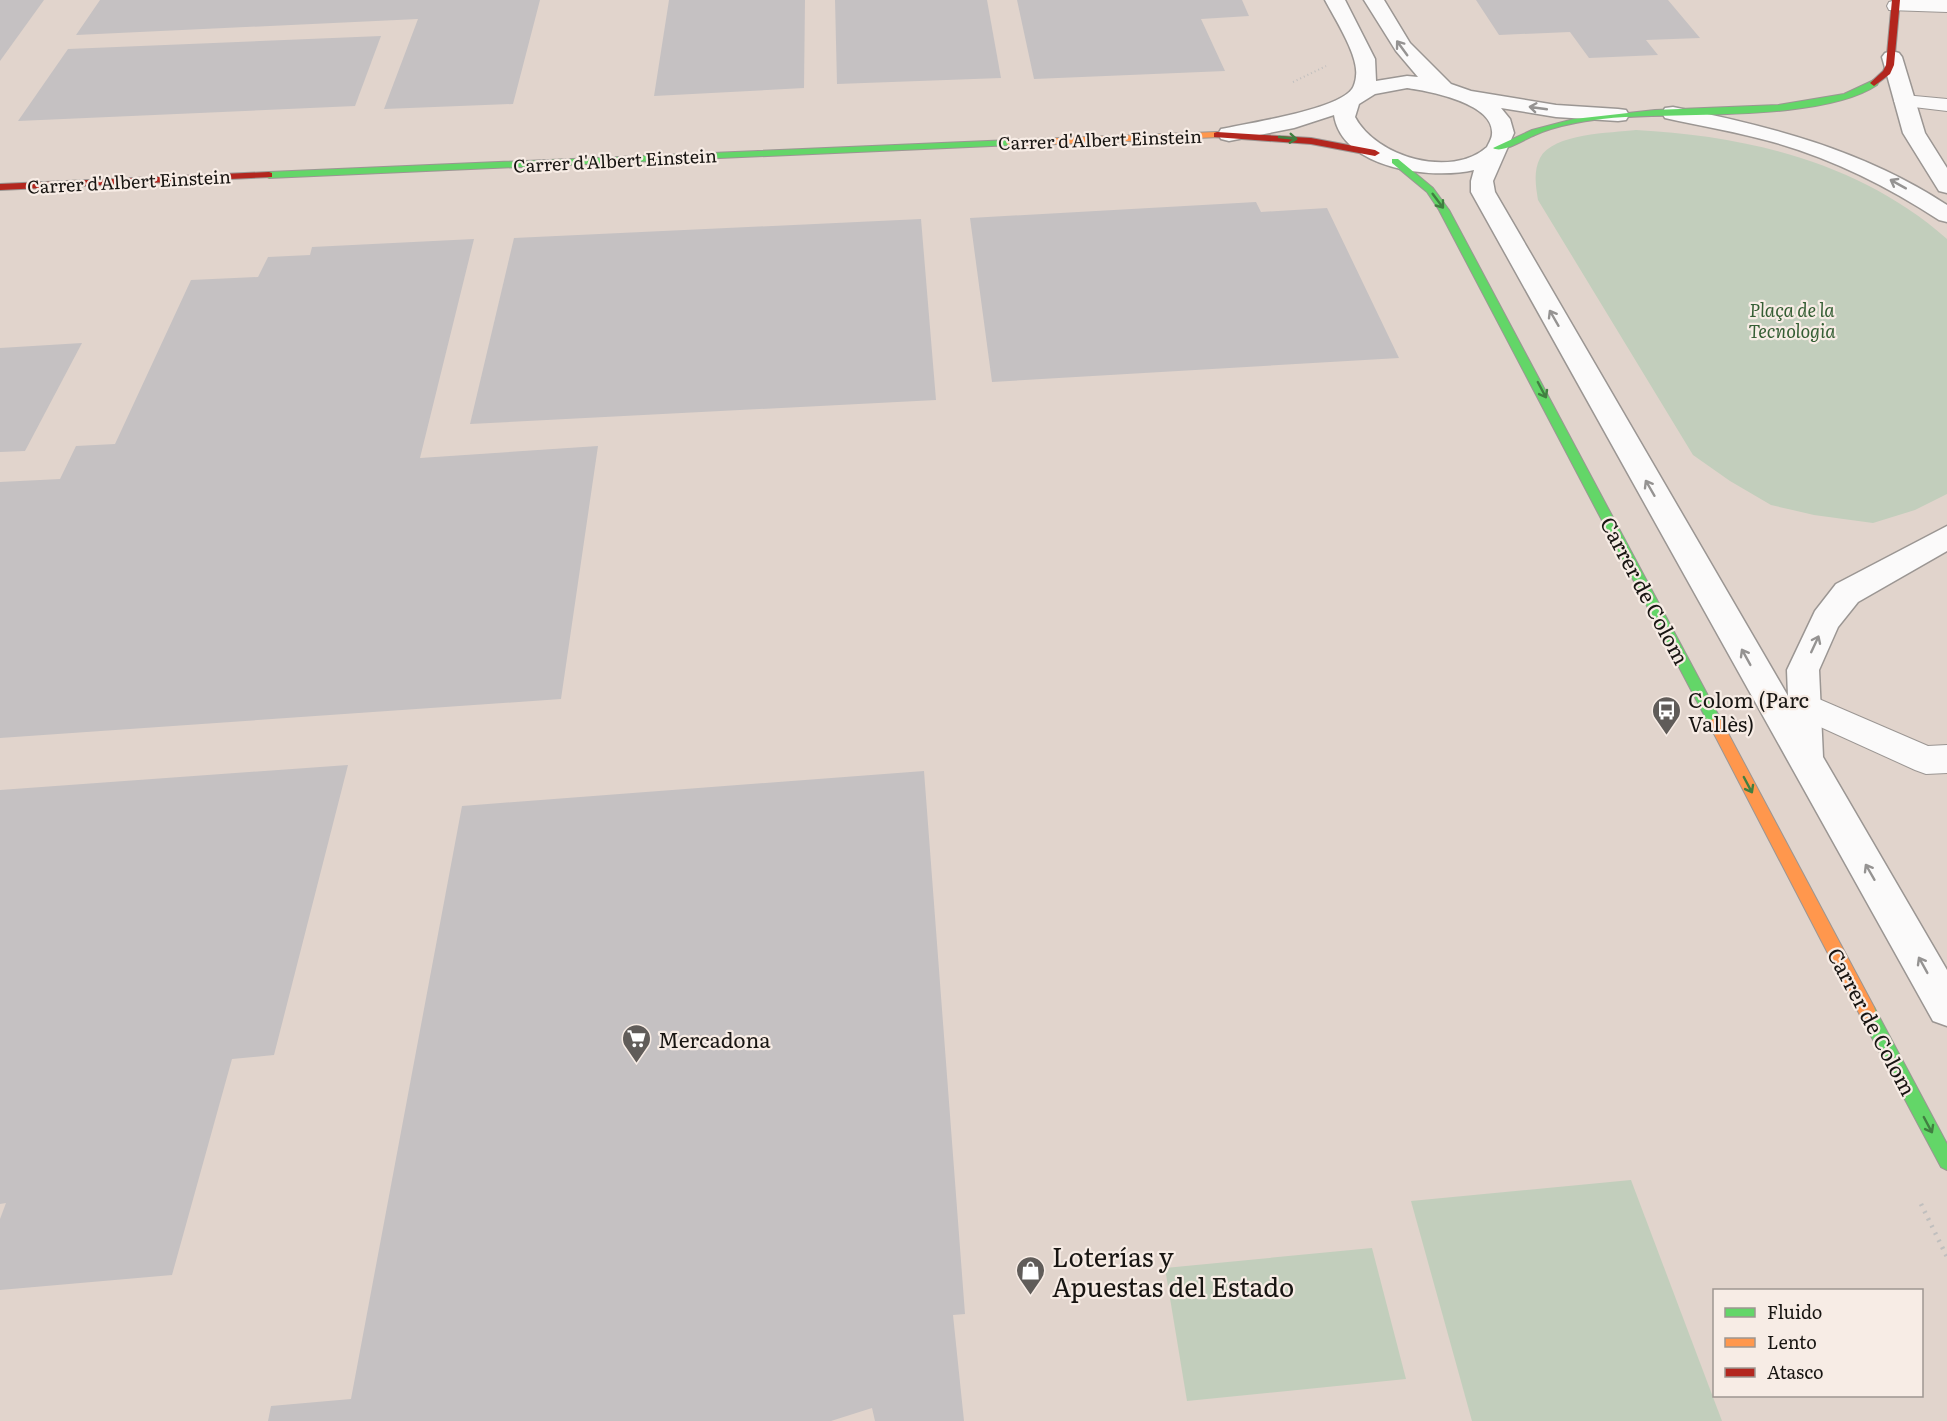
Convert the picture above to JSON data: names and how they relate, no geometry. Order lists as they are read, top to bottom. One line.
{"streets":{"street":["Carrer d'Albert Einstein","Carrer de Colom"]},"crossings":[["Carrer d'Albert Einstein","Carrer de Colom"]],"parks":["Plaça de la Tecnologia"],"places":{"bus stop":["Colom (Parc Vallès)"],"supermarket":["Mercadona"],"shop":["Loterías y Apuestas del Estado"]},"legend":["Fluido","Lento","Atasco"]}
